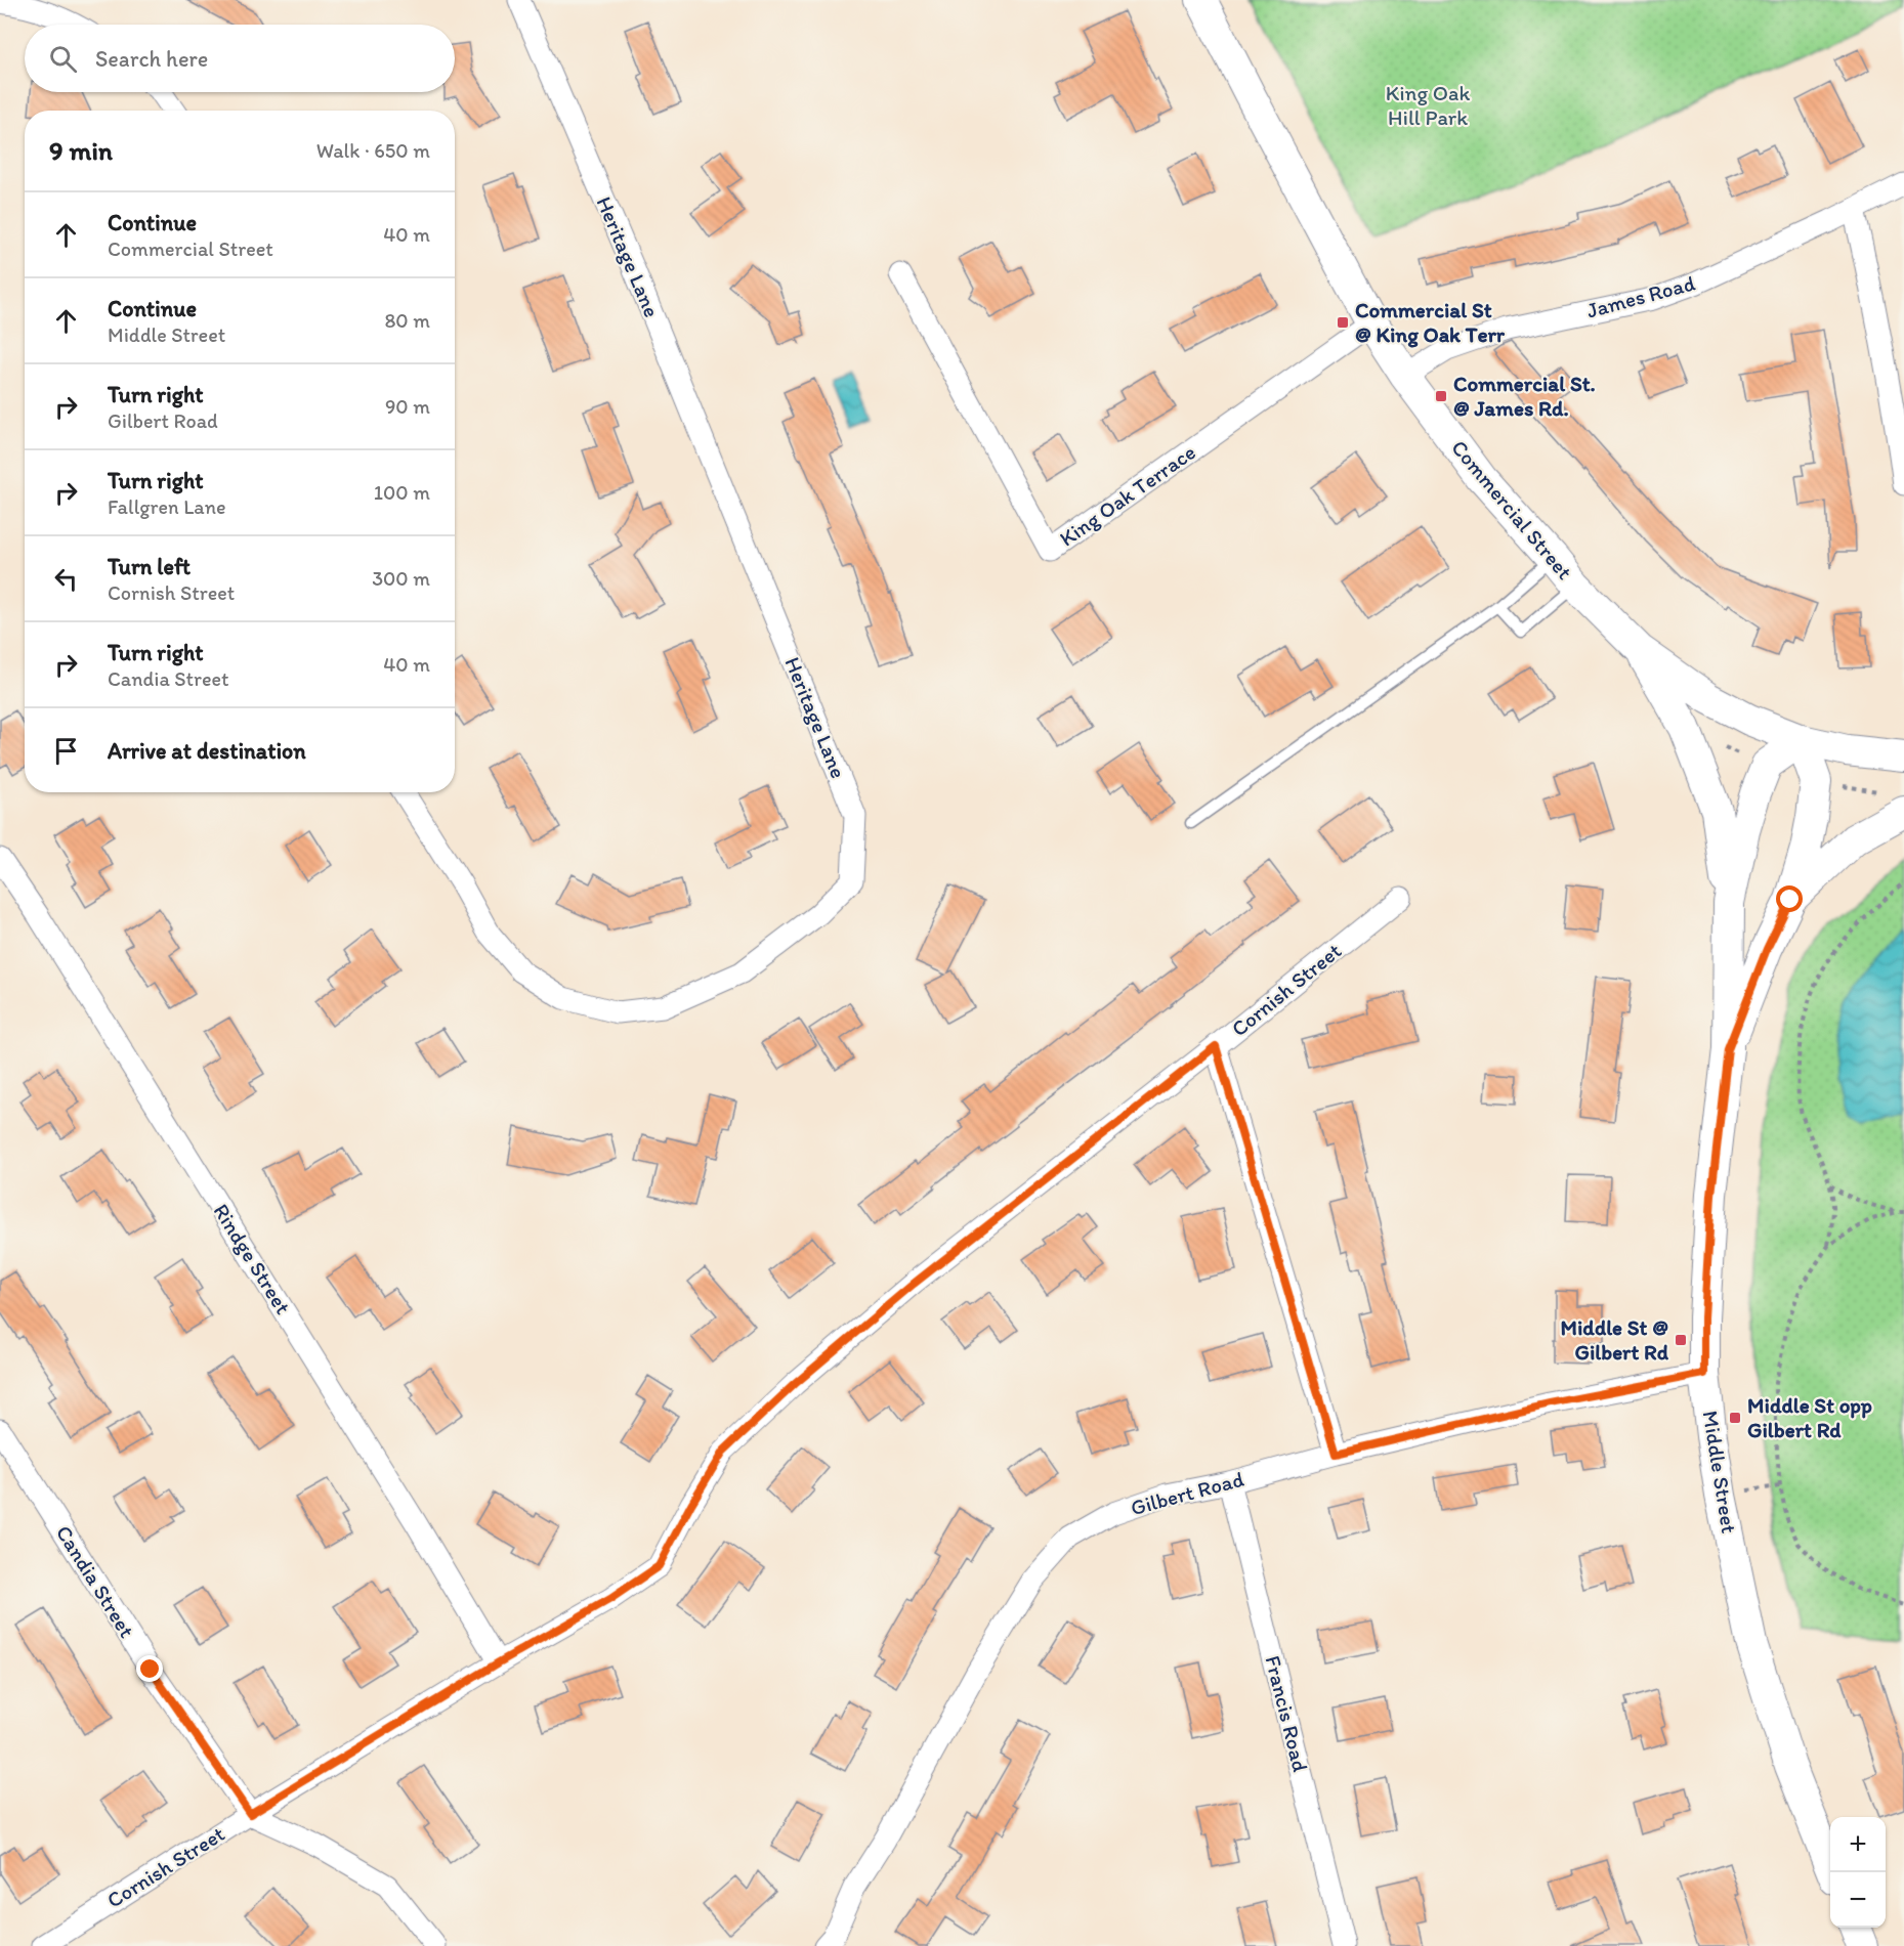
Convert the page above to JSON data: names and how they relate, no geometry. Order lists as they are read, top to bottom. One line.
{"streets":{"main road":["Commercial Street","Middle Street"],"street":["Heritage Lane","James Road","King Oak Terrace","Cornish Street","Rindge Street","Gilbert Road","Candia Street","Francis Road"]},"crossings":[["James Road","Commercial Street"],["King Oak Terrace","Commercial Street"],["Cornish Street","Rindge Street"],["Cornish Street","Candia Street"],["Middle Street","Gilbert Road"],["Gilbert Road","Francis Road"]],"parks":["King Oak Hill Park"],"places":{"transit":["Commercial St @ King Oak Terr","Commercial St. @ James Rd.","Middle St @ Gilbert Rd","Middle St opp Gilbert Rd"]},"page":{"search":"Search here","heading":["9 min","Walk · 650 m"],"list":[["Continue","Commercial Street","40 m"],["Continue","Middle Street","80 m"],["Turn right","Gilbert Road","90 m"],["Turn right","Fallgren Lane","100 m"],["Turn left","Cornish Street","300 m"],["Turn right","Candia Street","40 m"],"Arrive at destination"],"map_buttons":["+","−"]}}
